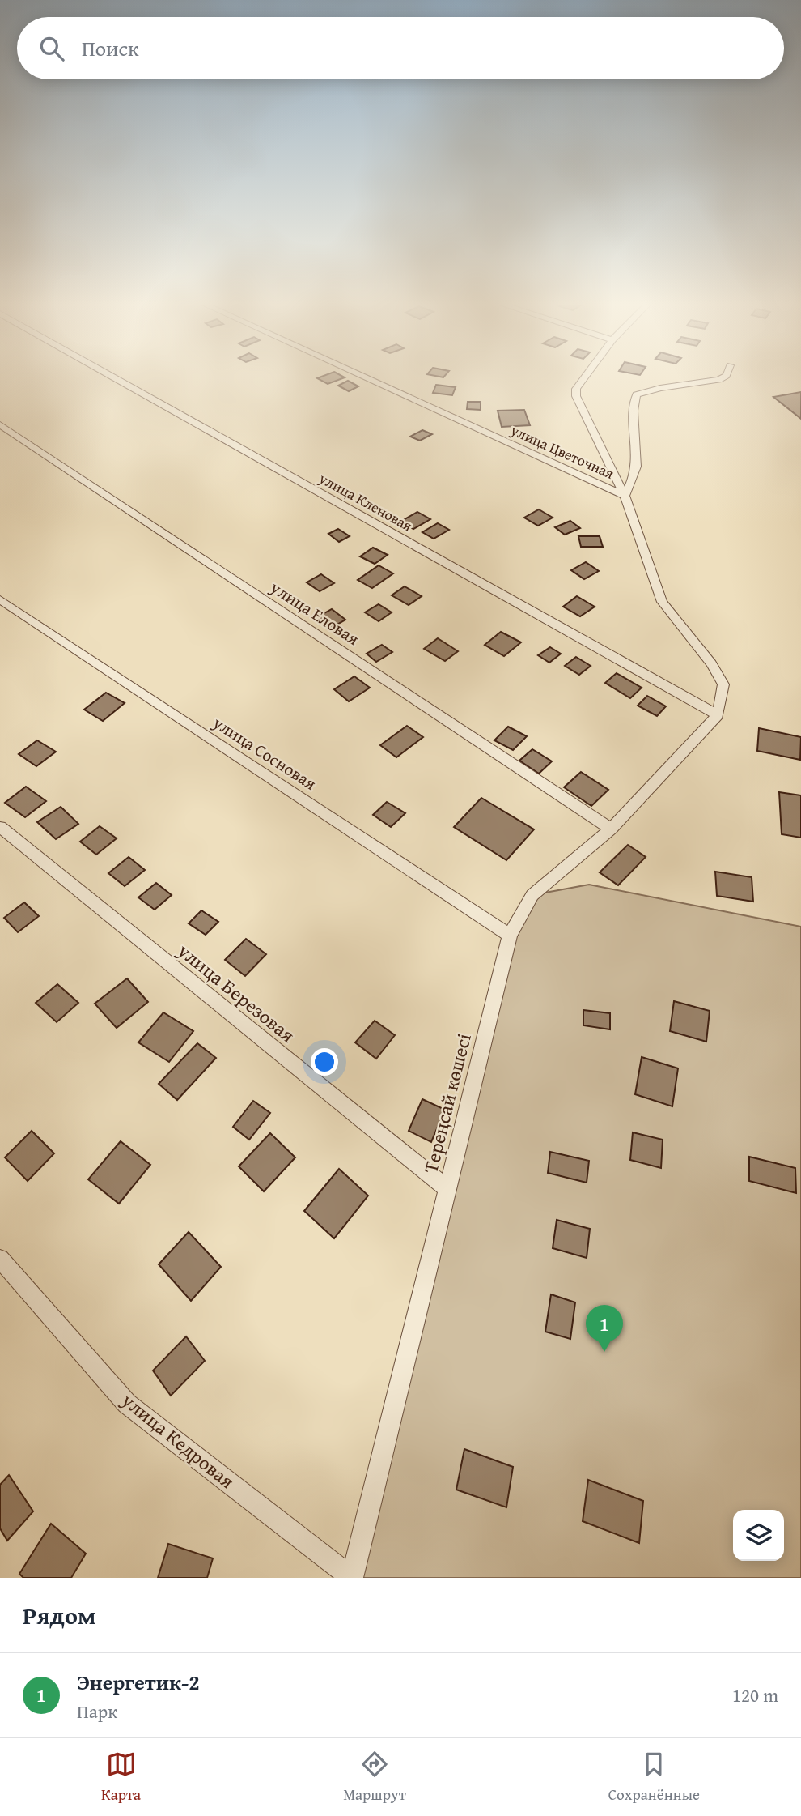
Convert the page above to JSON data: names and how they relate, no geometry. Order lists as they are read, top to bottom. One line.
{"streets":{"street":["улица Цветочная","улица Кленовая","улица Еловая","улица Сосновая","улица Березовая","Тереңсай көшесі","улица Кедровая"]},"crossings":[["улица Цветочная","улица Кленовая"],["улица Цветочная","Тереңсай көшесі"],["улица Кленовая","Тереңсай көшесі"],["улица Еловая","Тереңсай көшесі"],["улица Сосновая","Тереңсай көшесі"],["улица Березовая","Тереңсай көшесі"],["Тереңсай көшесі","улица Кедровая"]],"page":{"search":"Поиск","pins":"1","heading":"Рядом","list":[{"mark":"1","name":"Энергетик-2","note":"Парк","value":"120 m"}],"nav":["Карта","Маршрут","Сохранённые"]}}
